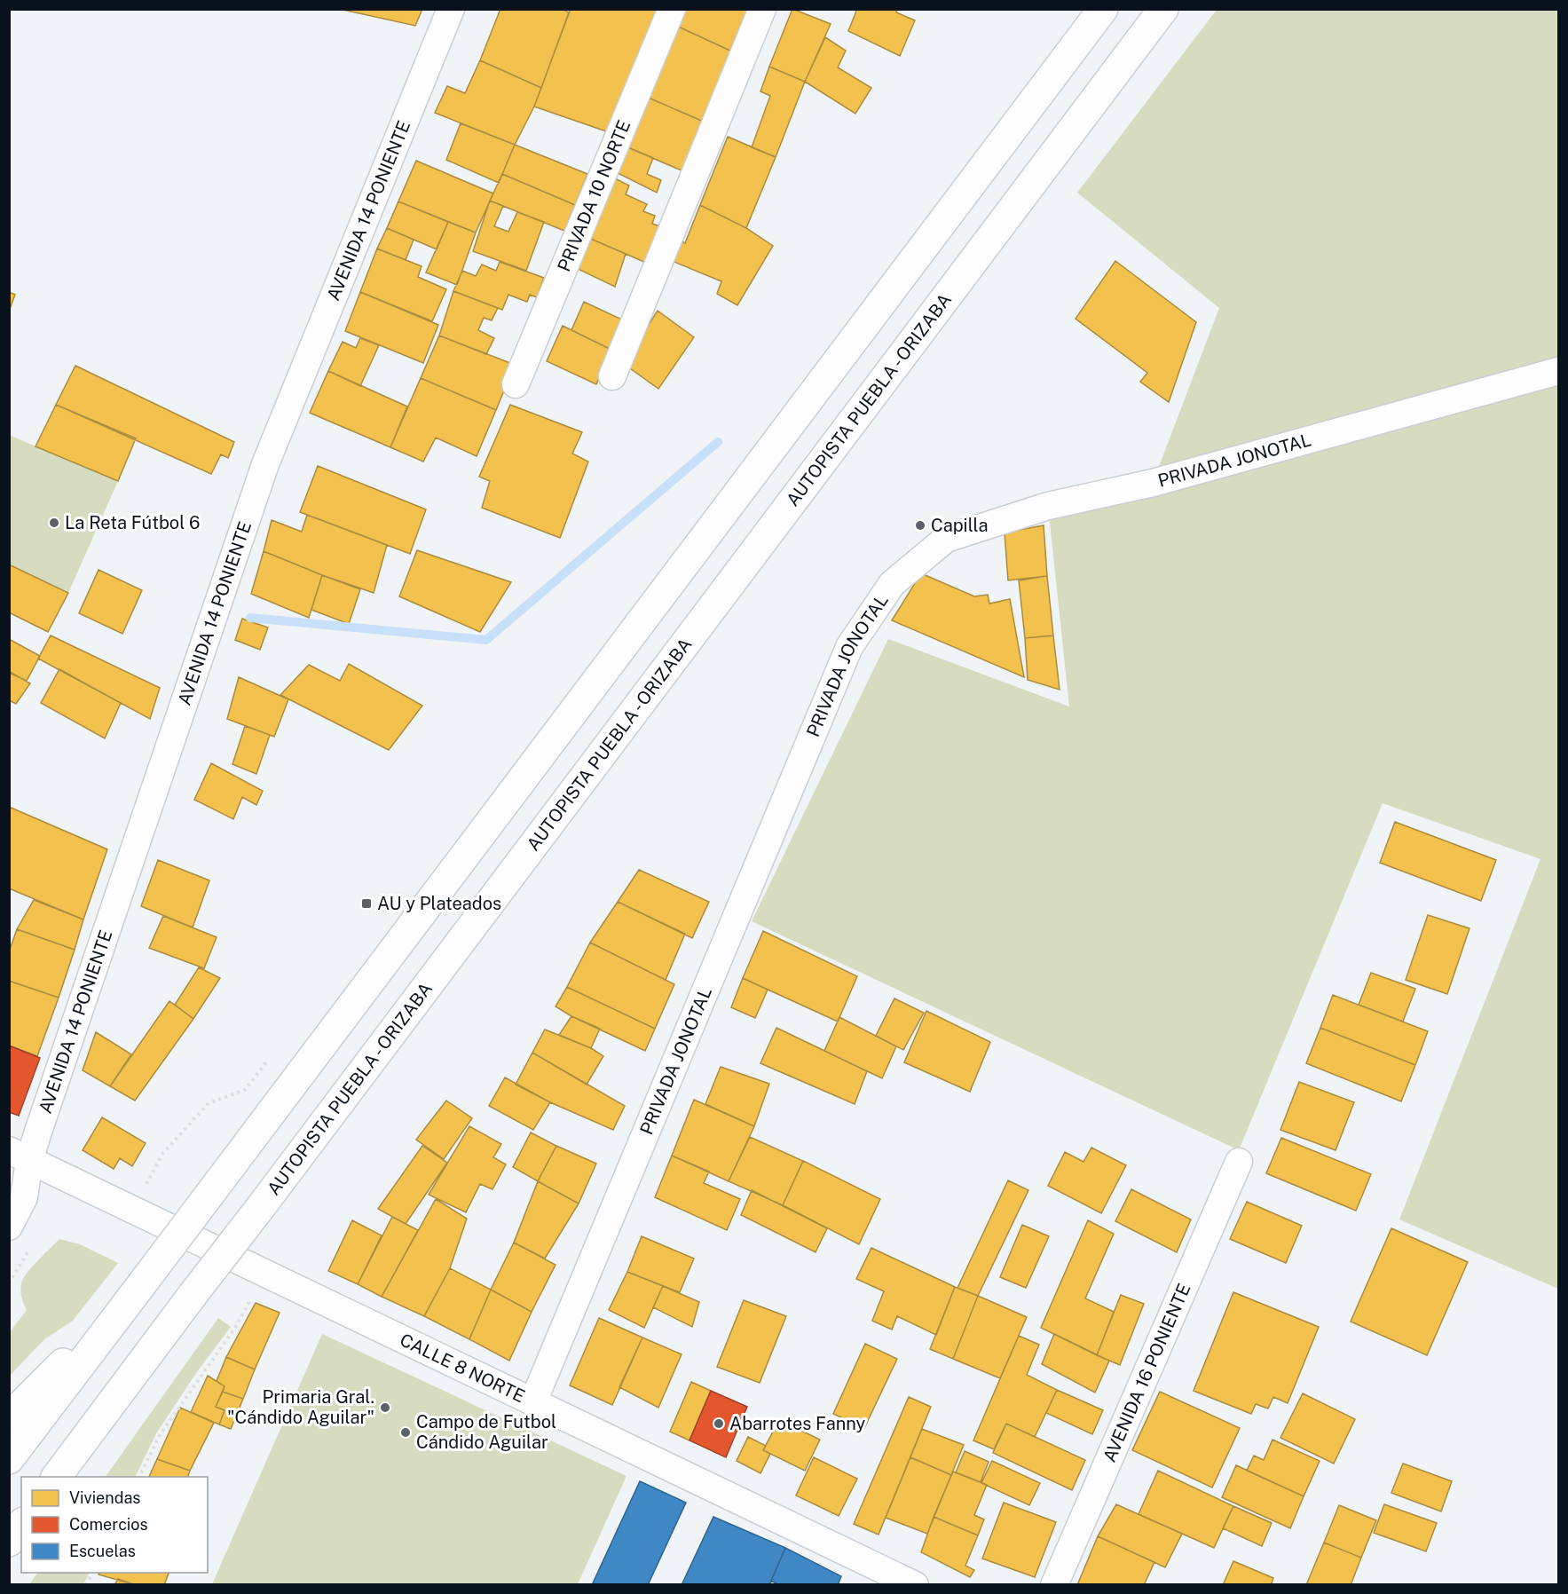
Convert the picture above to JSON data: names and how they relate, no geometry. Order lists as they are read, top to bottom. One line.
{"streets":{"highway":["AUTOPISTA PUEBLA - ORIZABA"],"street":["PRIVADA 10 NORTE","AVENIDA 14 PONIENTE","PRIVADA JONOTAL","CALLE 8 NORTE","AVENIDA 16 PONIENTE"]},"crossings":[["AVENIDA 14 PONIENTE","CALLE 8 NORTE"],["PRIVADA JONOTAL","CALLE 8 NORTE"]],"places":{"other":["La Reta Fútbol 6","Capilla","Primaria Gral. \"Cándido Aguilar\"","Abarrotes Fanny","Campo de Futbol Cándido Aguilar"],"transit":["AU y Plateados"]},"legend":["Viviendas","Comercios","Escuelas"]}
